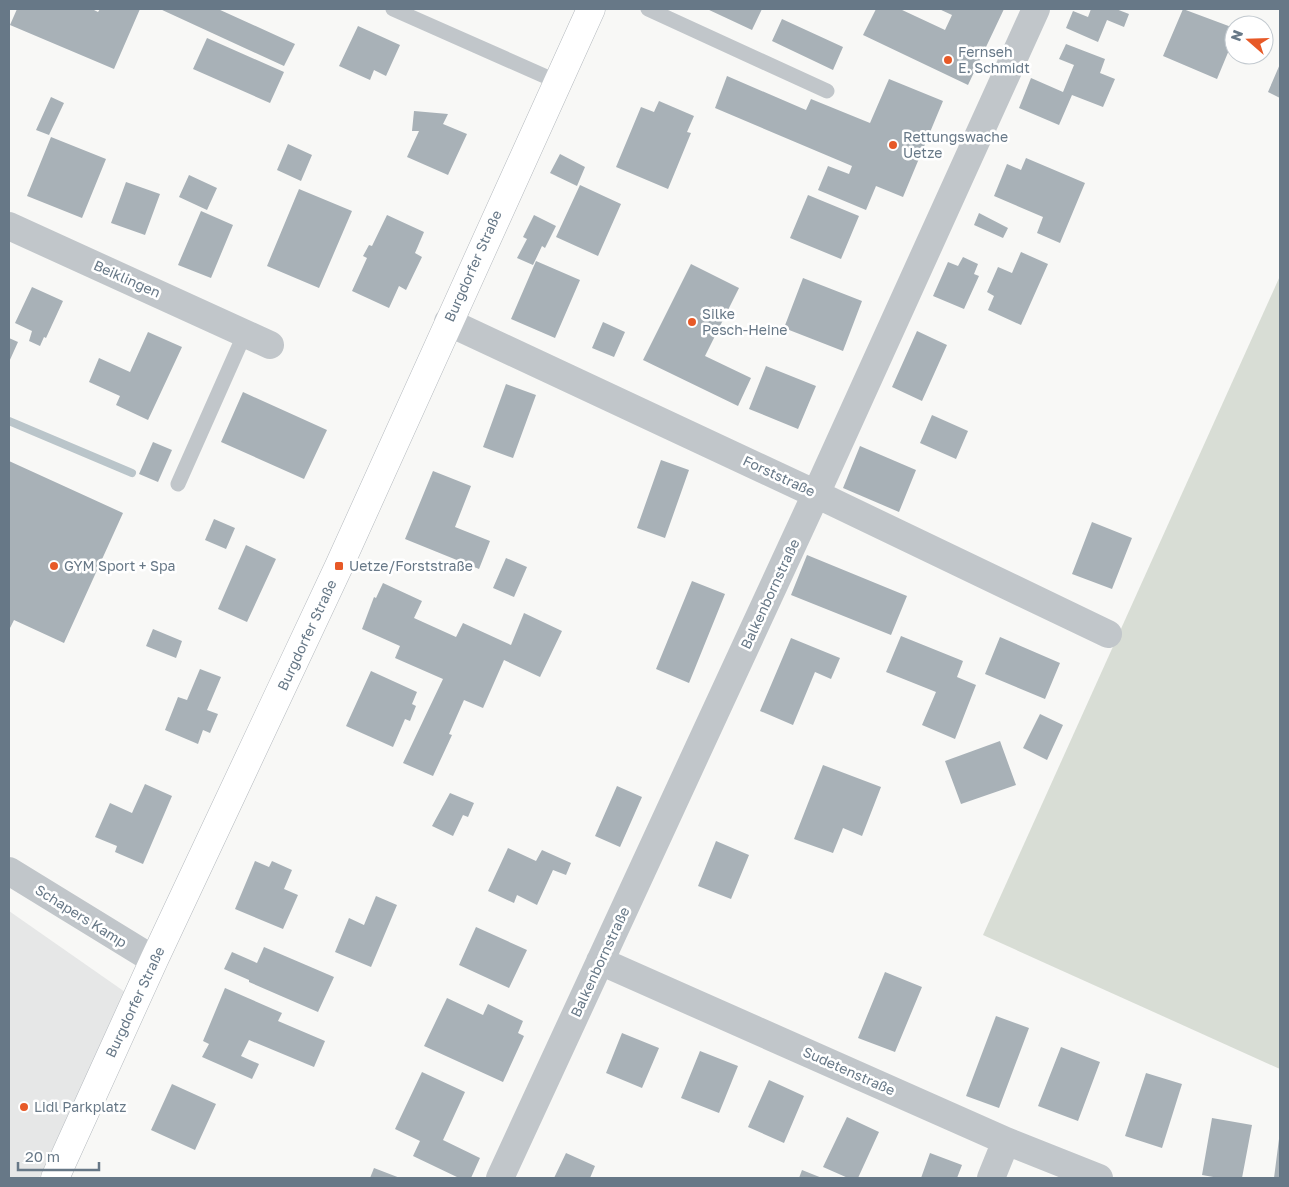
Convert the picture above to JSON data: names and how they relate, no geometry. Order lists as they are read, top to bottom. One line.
{"streets":{"main road":["Burgdorfer Straße"],"street":["Beiklingen","Forststraße","Balkenbornstraße","Schapers Kamp","Sudetenstraße"]},"crossings":[["Burgdorfer Straße","Forststraße"],["Burgdorfer Straße","Schapers Kamp"],["Forststraße","Balkenbornstraße"],["Balkenbornstraße","Sudetenstraße"]],"places":{"other":["Fernseh E. Schmidt","Rettungswache Uetze","Silke Pesch-Heine","GYM Sport + Spa","Lidl Parkplatz"],"transit":["Uetze/Forststraße"]},"scale_bar":"20 m","north":"left"}
